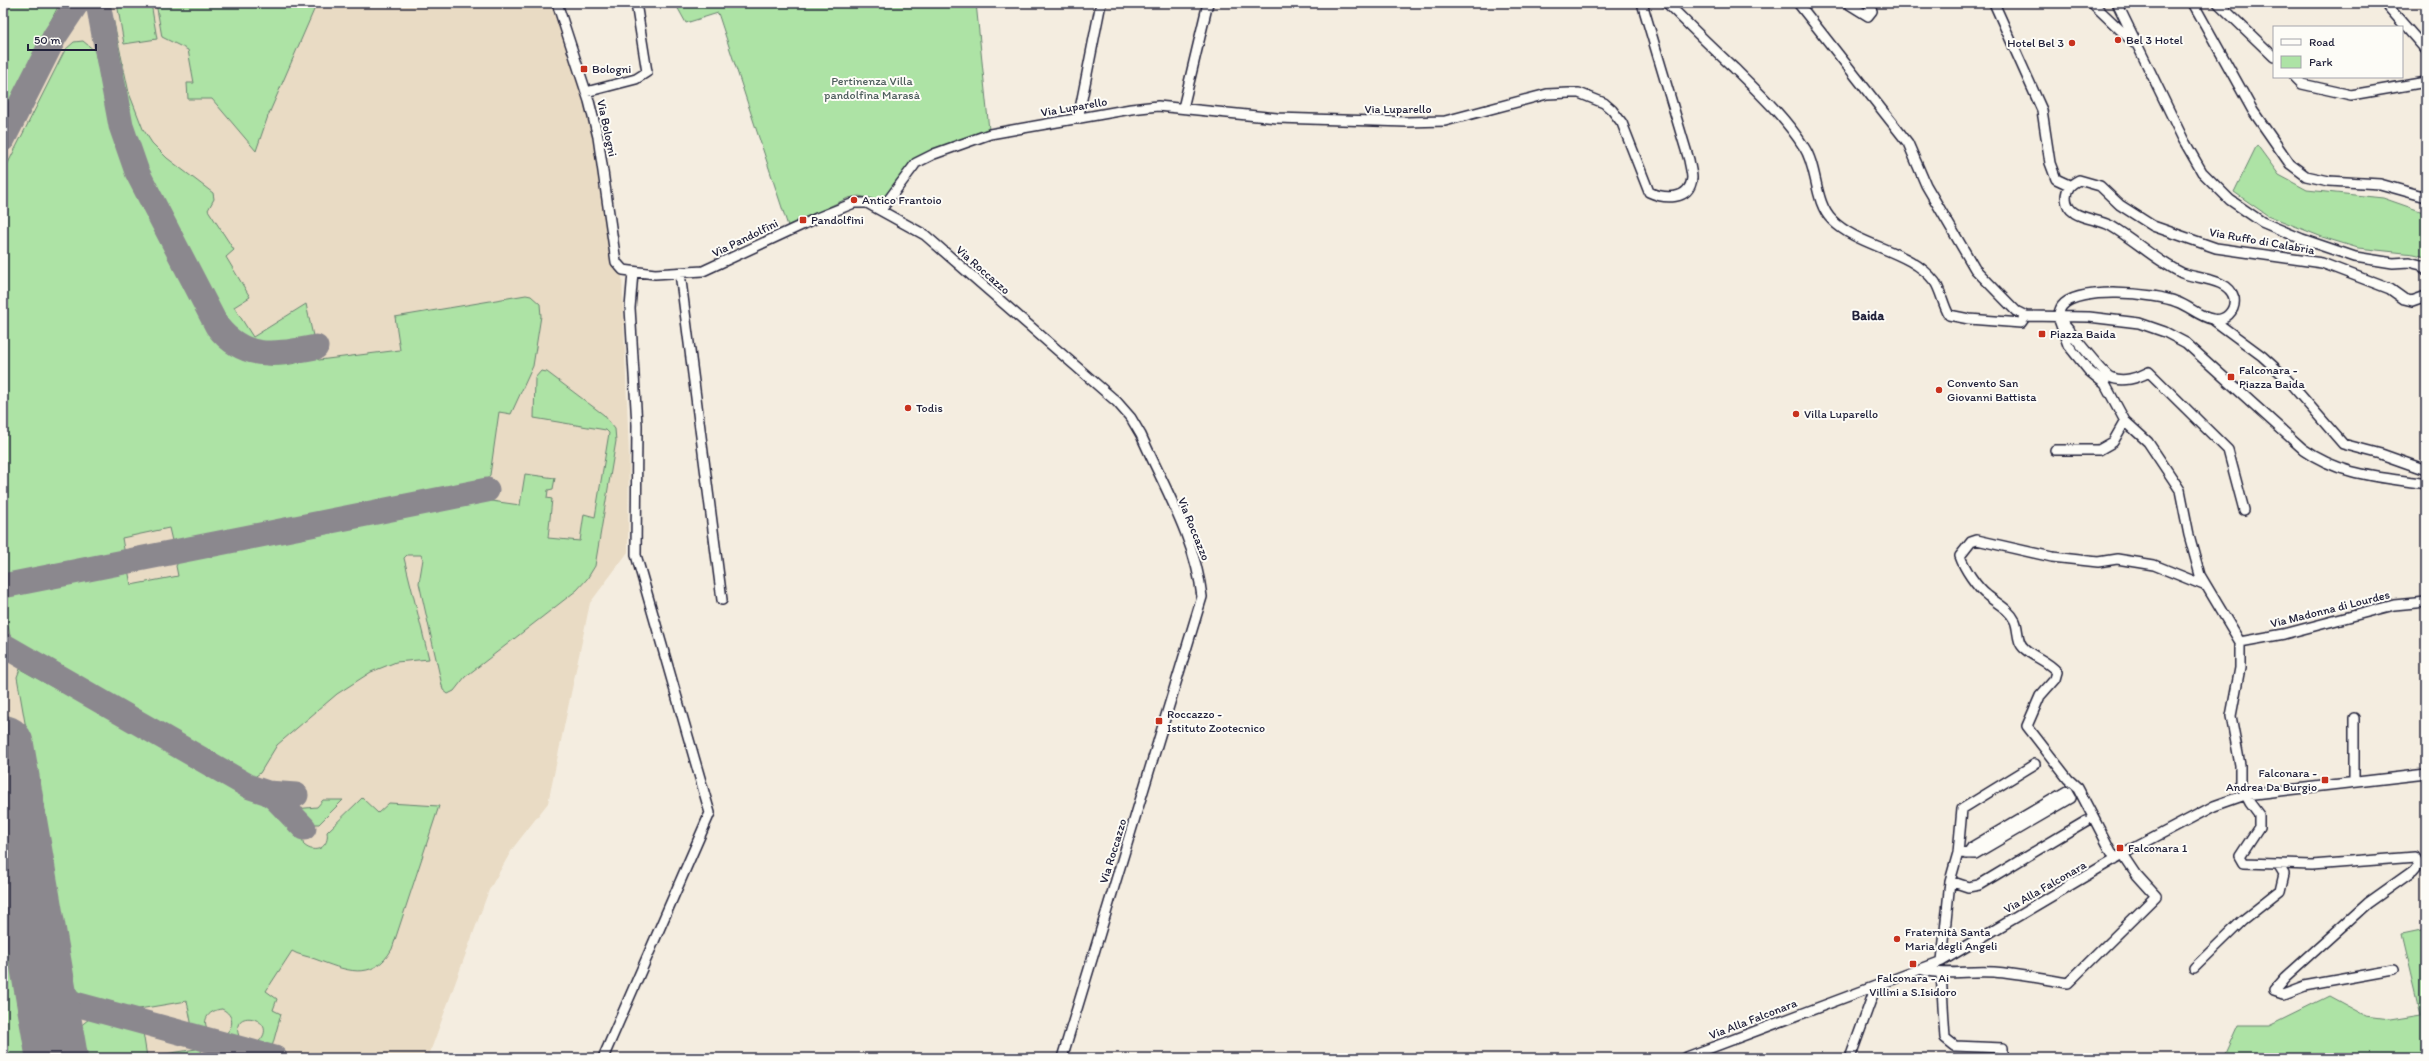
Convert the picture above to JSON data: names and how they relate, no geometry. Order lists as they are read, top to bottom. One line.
{"streets":{"street":["Via Luparello","Via Bologni","Via Pandolfini","Via Ruffo di Calabria","Via Roccazzo","Via Madonna di Lourdes","Via Alla Falconara"]},"crossings":[["Via Luparello","Via Pandolfini"],["Via Luparello","Via Roccazzo"],["Via Bologni","Via Pandolfini"],["Via Pandolfini","Via Roccazzo"]],"districts":["Baida"],"parks":["Pertinenza Villa pandolfina Marasà"],"places":{"other":["Bel 3 Hotel","Hotel Bel 3","Antico Frantoio","Convento San Giovanni Battista","Todis","Villa Luparello","Fraternità Santa Maria degli Angeli"],"transit":["Bologni","Pandolfini","Piazza Baida","Falconara - Piazza Baida","Roccazzo - Istituto Zootecnico","Falconara - Andrea Da Burgio","Falconara 1","Falconara - Ai Villini a S.Isidoro"]},"legend":["Road","Park"],"scale_bar":"50 m"}
